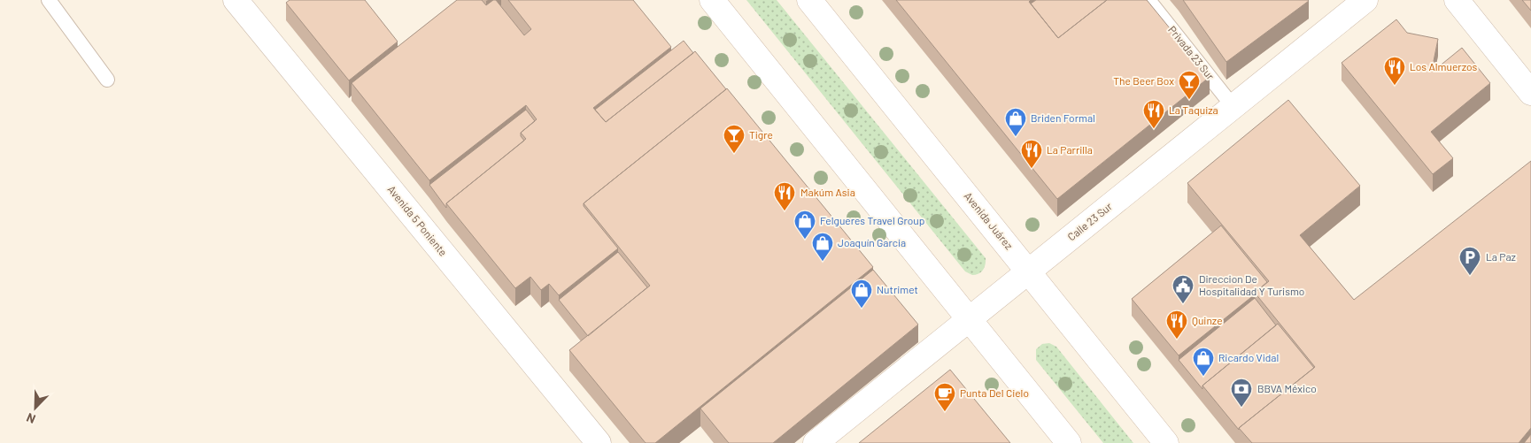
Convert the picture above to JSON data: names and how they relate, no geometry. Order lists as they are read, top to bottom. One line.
{"streets":{"main road":["Avenida 5 Poniente","Avenida Juárez","Calle 23 Sur"],"lane":["Privada 23 Sur"]},"crossings":[["Privada 23 Sur","Calle 23 Sur"],["Avenida Juárez","Calle 23 Sur"]],"places":{"restaurant":["Los Almuerzos","La Taquiza","La Parrilla","Makúm Asia","Quinze"],"bar":["The Beer Box","Tigre"],"shop":["Briden Formal","Felgueres Travel Group","Joaquín Garcia","Nutrimet","Ricardo Vidal"],"parking":["La Paz"],"public building":["Direccion De Hospitalidad Y Turismo"],"bank":["BBVA México"],"cafe":["Punta Del Cielo"]},"north":"bottom left"}
